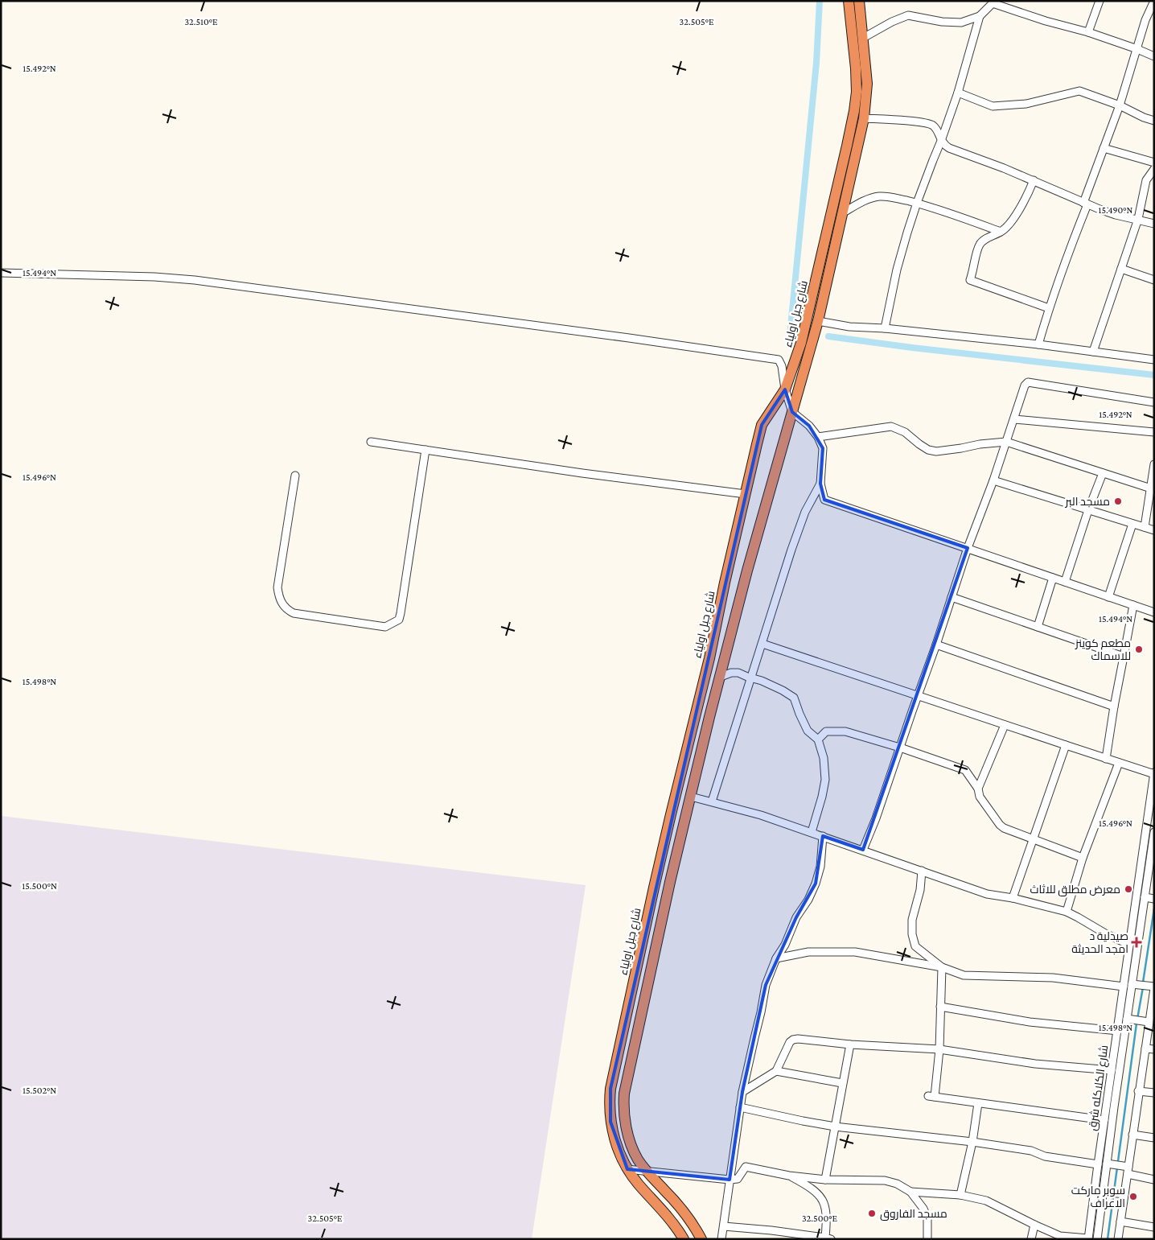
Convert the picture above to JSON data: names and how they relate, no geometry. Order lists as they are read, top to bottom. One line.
{"streets":{"highway":["شارع جبل اولياء"],"street":["شارع الكلاكله شرق"]},"places":{"other":["مسجد البر","مطعم كوينز للاسماك","معرض مطلق للاثاث","سوبر ماركت الاعراف","مسجد الفاروق"],"health":["صيدلية د امجد الحديثة"]},"coordinates":["32.510°E","32.505°E","15.492°N","15.490°N","15.494°N","15.496°N","15.498°N","15.500°N","15.502°N","32.500°E"]}
